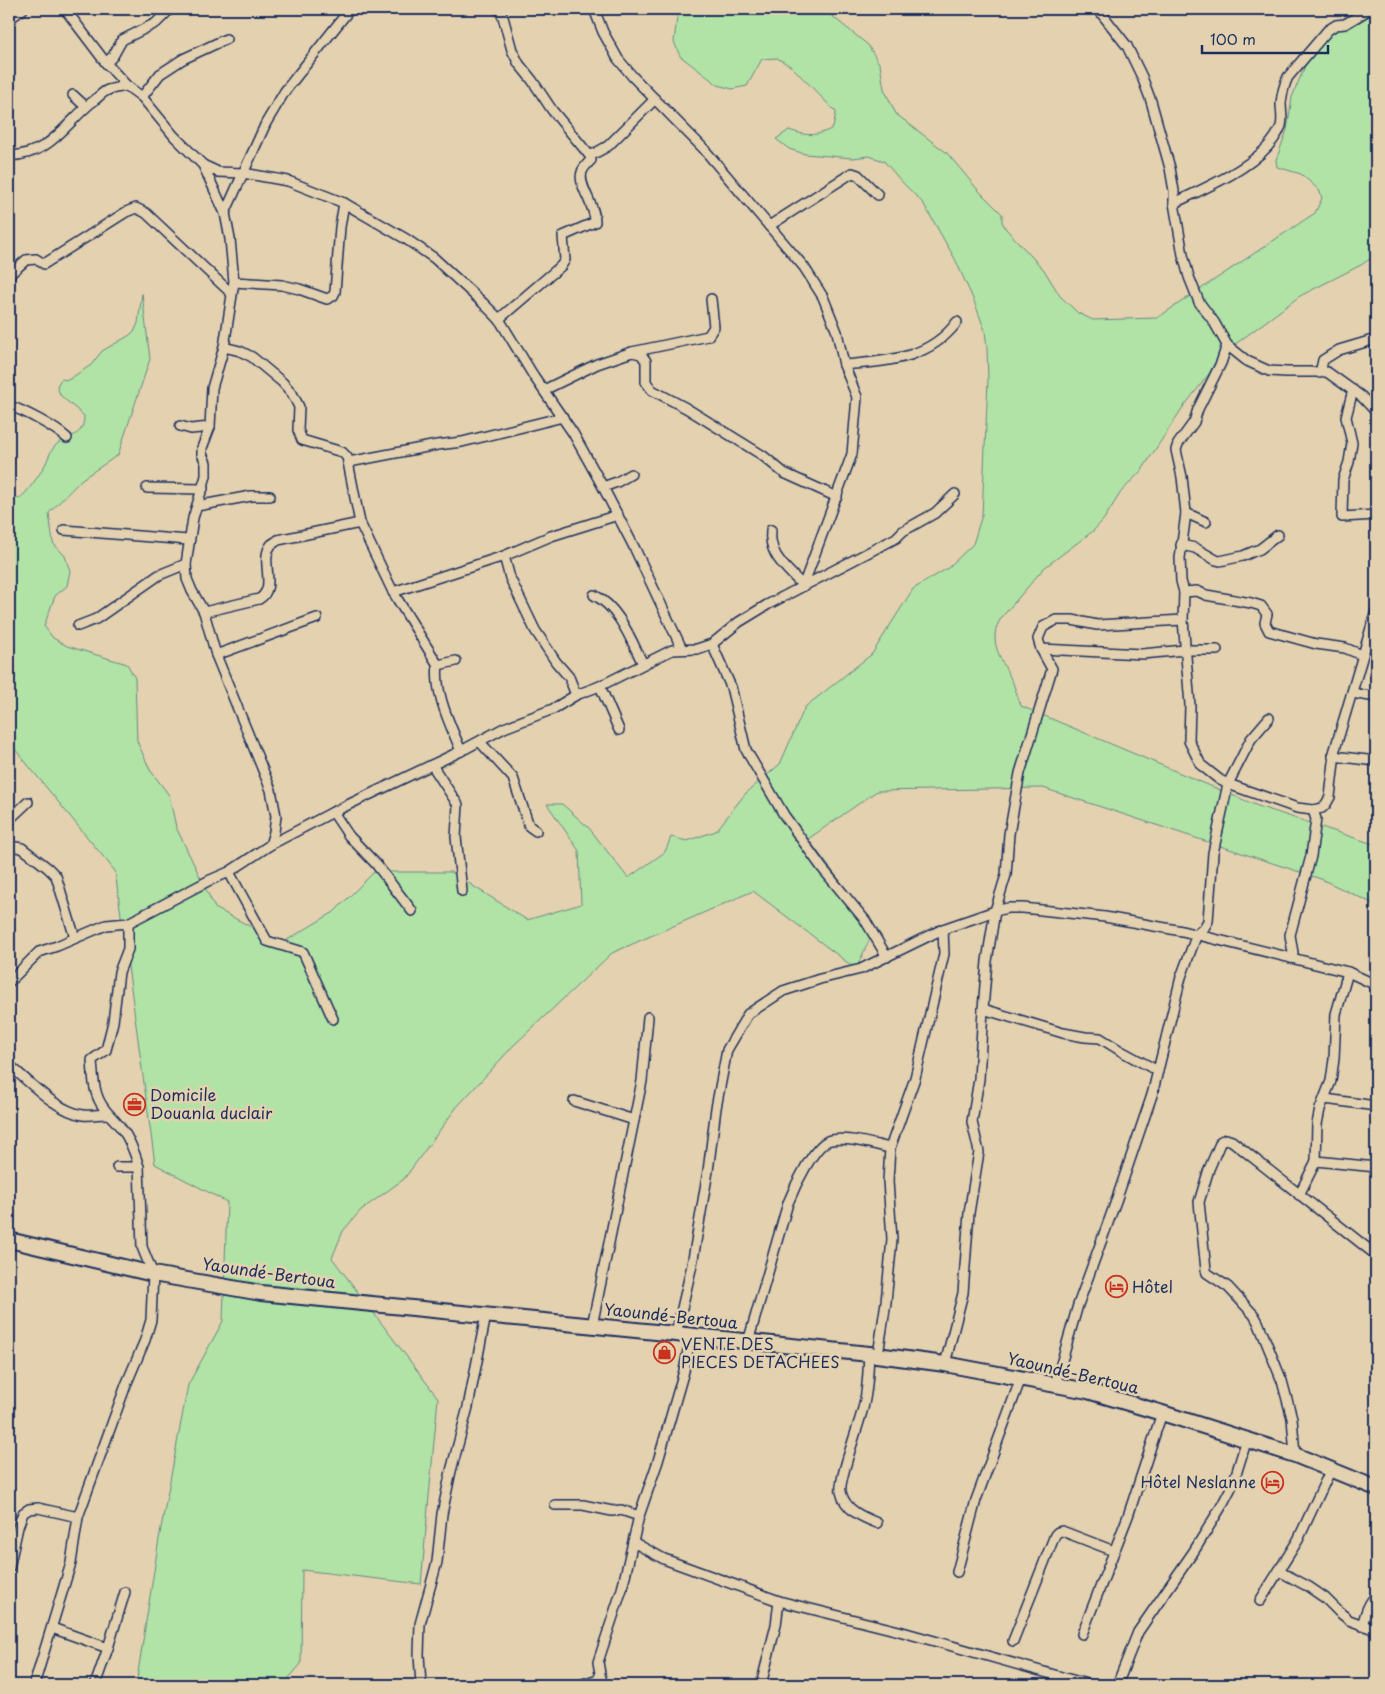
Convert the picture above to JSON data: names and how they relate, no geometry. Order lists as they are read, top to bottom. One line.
{"streets":{"highway":["Yaoundé-Bertoua"]},"places":{"office":["Domicile Douanla duclair"],"hotel":["Hôtel","Hôtel Neslanne"],"shop":["VENTE DES PIECES DETACHEES"]},"scale_bar":"100 m"}
